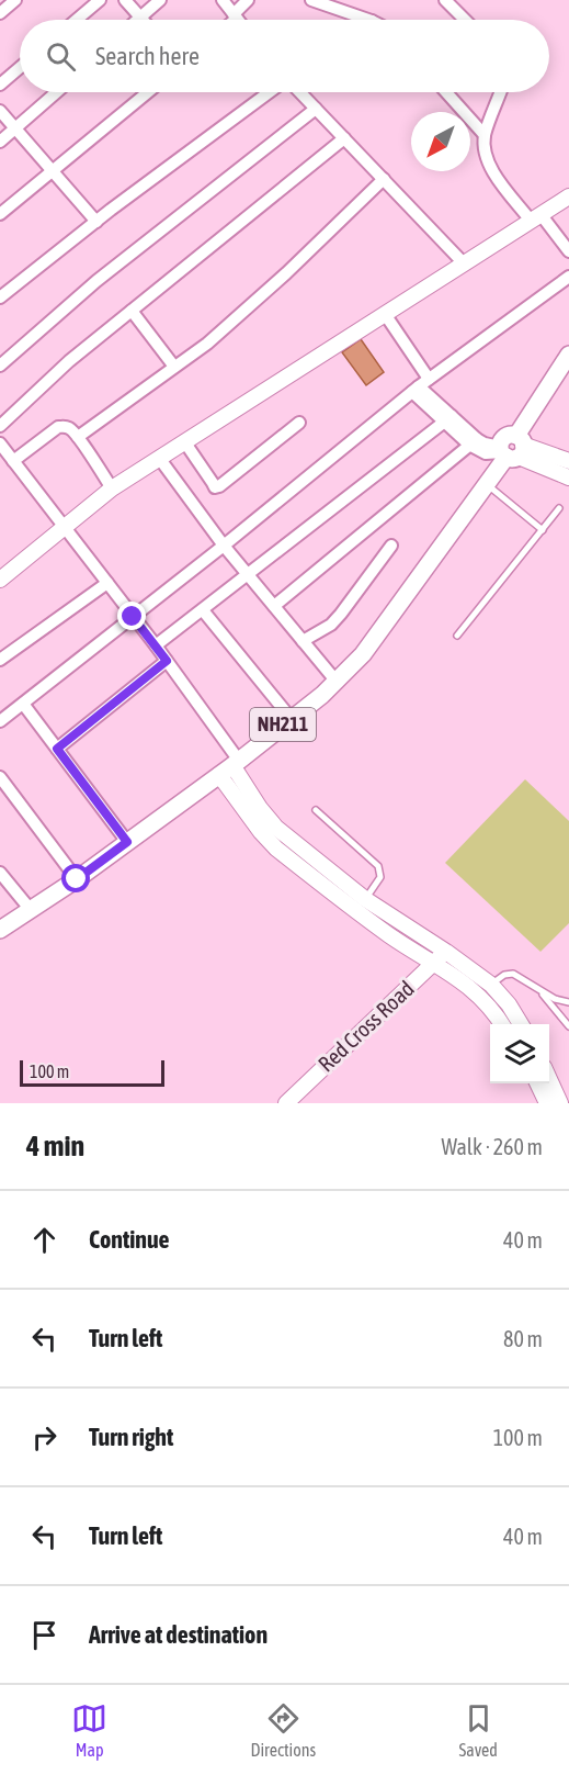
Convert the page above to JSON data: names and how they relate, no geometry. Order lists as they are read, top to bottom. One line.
{"streets":{"main road":["NH211"],"street":["Red Cross Road"]},"scale_bar":"100 m","north":"bottom left","page":{"search":"Search here","scale":"100 m","heading":["4 min","Walk · 260 m"],"list":[["Continue","40 m"],["Turn left","80 m"],["Turn right","100 m"],["Turn left","40 m"],"Arrive at destination"],"nav":["Map","Directions","Saved"]}}
